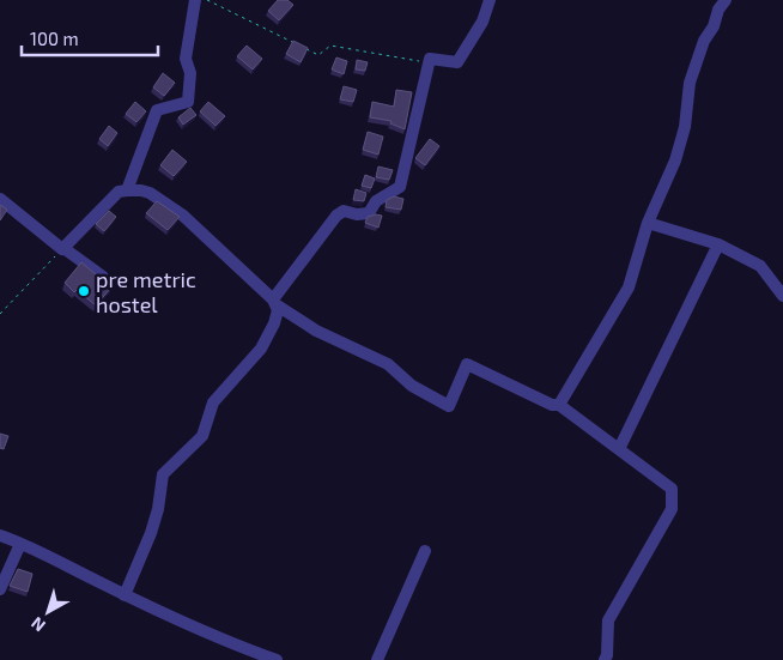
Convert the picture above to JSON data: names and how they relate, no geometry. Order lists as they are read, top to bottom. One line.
{"places":["pre metric hostel"],"scale_bar":"100 m","north":"bottom left"}
